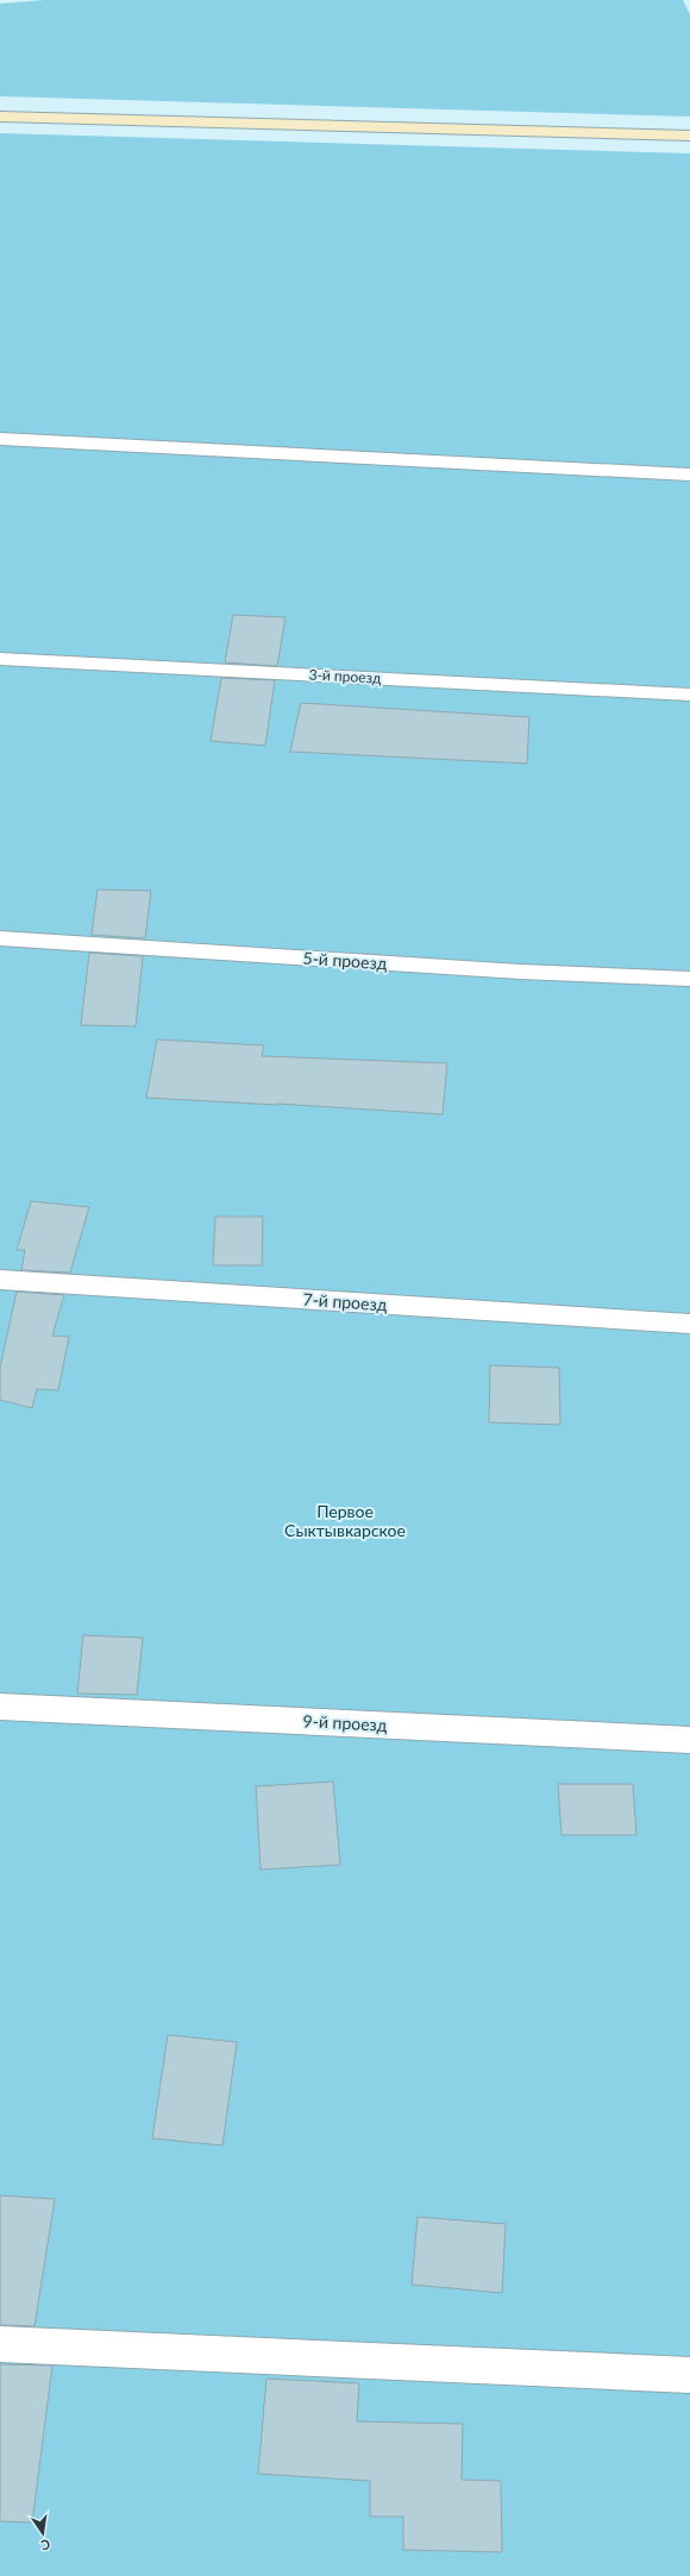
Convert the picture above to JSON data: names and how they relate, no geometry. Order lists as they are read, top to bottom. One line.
{"streets":{"lane":["3-й проезд","5-й проезд","7-й проезд","9-й проезд"]},"parks":["Первое Сыктывкарское"],"north":"bottom"}
